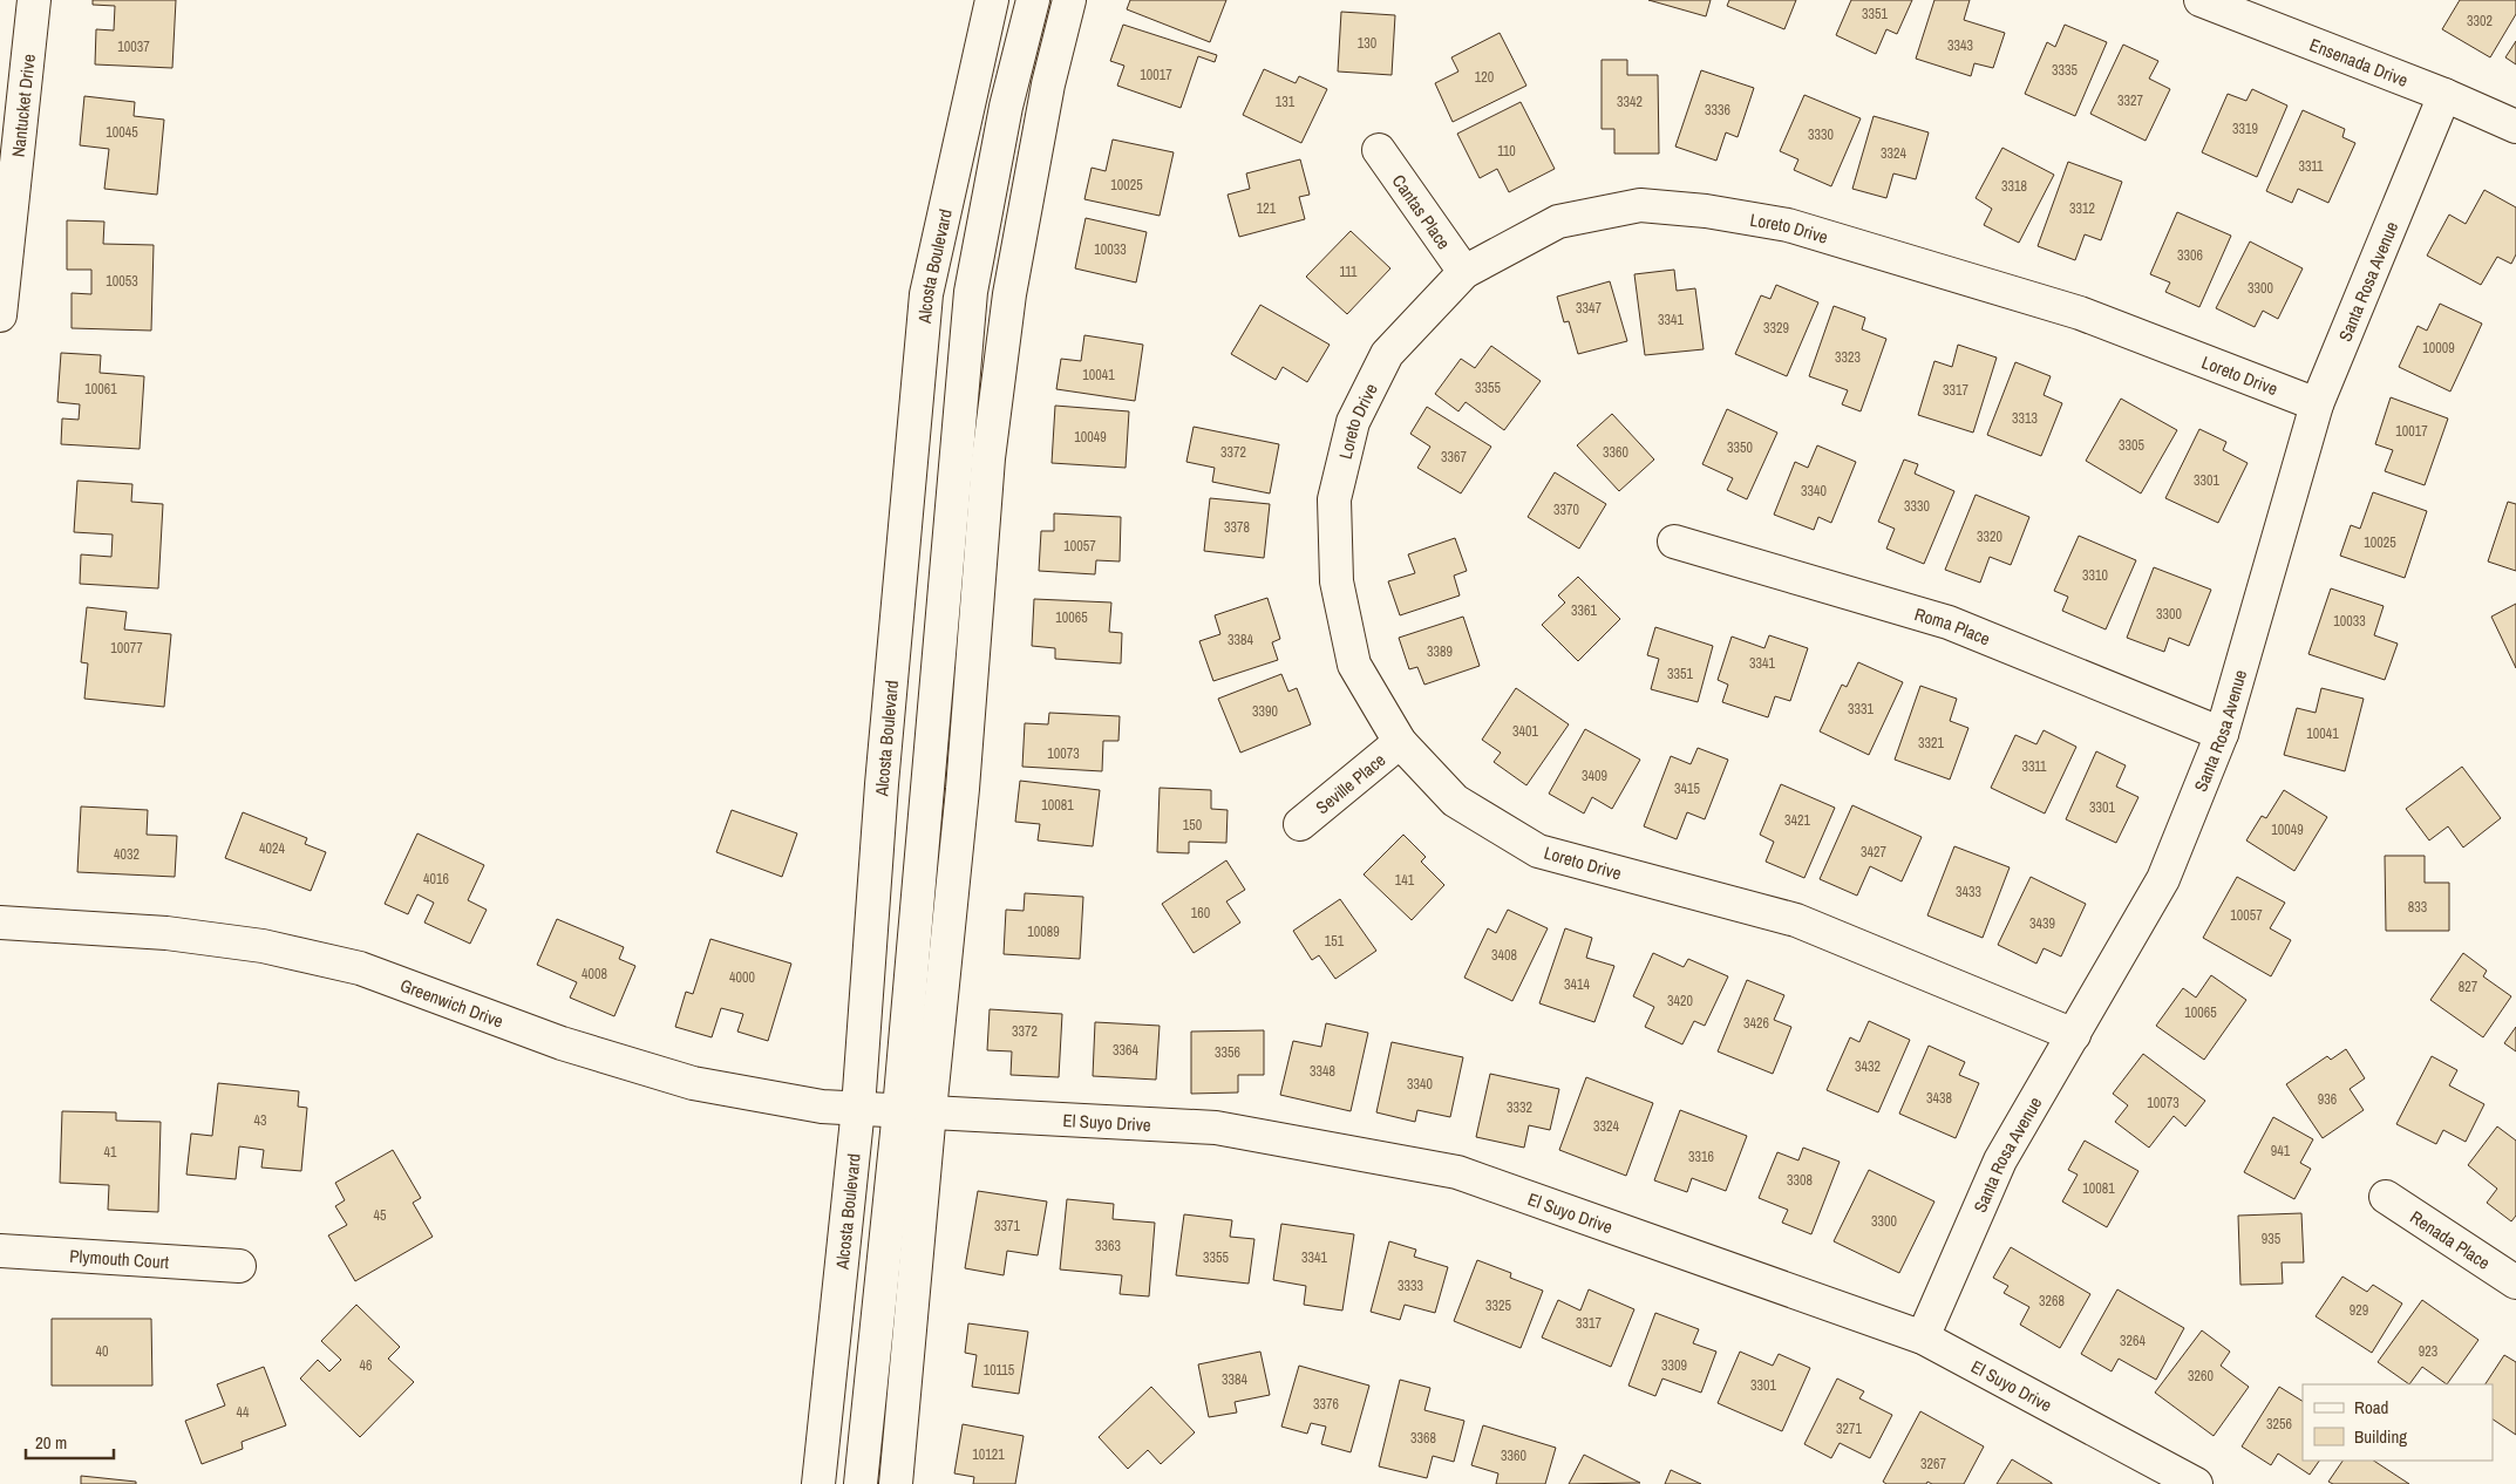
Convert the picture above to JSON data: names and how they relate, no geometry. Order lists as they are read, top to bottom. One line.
{"streets":{"street":["Ensenada Drive","Nantucket Drive","Cantas Place","Loreto Drive","Alcosta Boulevard","Santa Rosa Avenue","Roma Place","Seville Place","Greenwich Drive","El Suyo Drive","Renada Place","Plymouth Court"]},"crossings":[["Ensenada Drive","Santa Rosa Avenue"],["Cantas Place","Loreto Drive"],["Loreto Drive","Santa Rosa Avenue"],["Loreto Drive","Seville Place"],["Alcosta Boulevard","Greenwich Drive"],["Santa Rosa Avenue","Roma Place"],["Santa Rosa Avenue","El Suyo Drive"],["Greenwich Drive","El Suyo Drive"]],"house_numbers":["3351","3302","130","3343","10037","3335","10017","120","3327","131","3342","3336","3319","10045","3330","110","3324","3311","10025","3318","121","3312","10033","3306","111","10053","3300","3347","3341","3329","10009","3323","10041","3355","10061","3317","3313","10017","10049","3305","3350","3372","3360","3367","3301","3340","3330","3370","3378","3320","10025","10057","3310","3361","3300","10065","10033","3384","10077","3389","3341","3351","3331","3390","3401","10041","3321","10073","3311","3409","3415","10081","3301","3421","150","10049","4024","3427","4032","4016","141","3433","833","160","10057","3439","10089","151","3408","4008","4000","3414","827","3420","10065","3426","3372","3364","3356","3432","3348","3340","3438","936","10073","3332","43","3324","941","41","3316","3308","10081","45","3300","3371","935","3363","3355","3341","3333","3268","3325","929","3317","3264","40","923","46","3309","10115","3260","3384","3301","3376","44","3256","3271","3368","10121","3360","3267"],"legend":["Road","Building"],"scale_bar":"20 m"}
